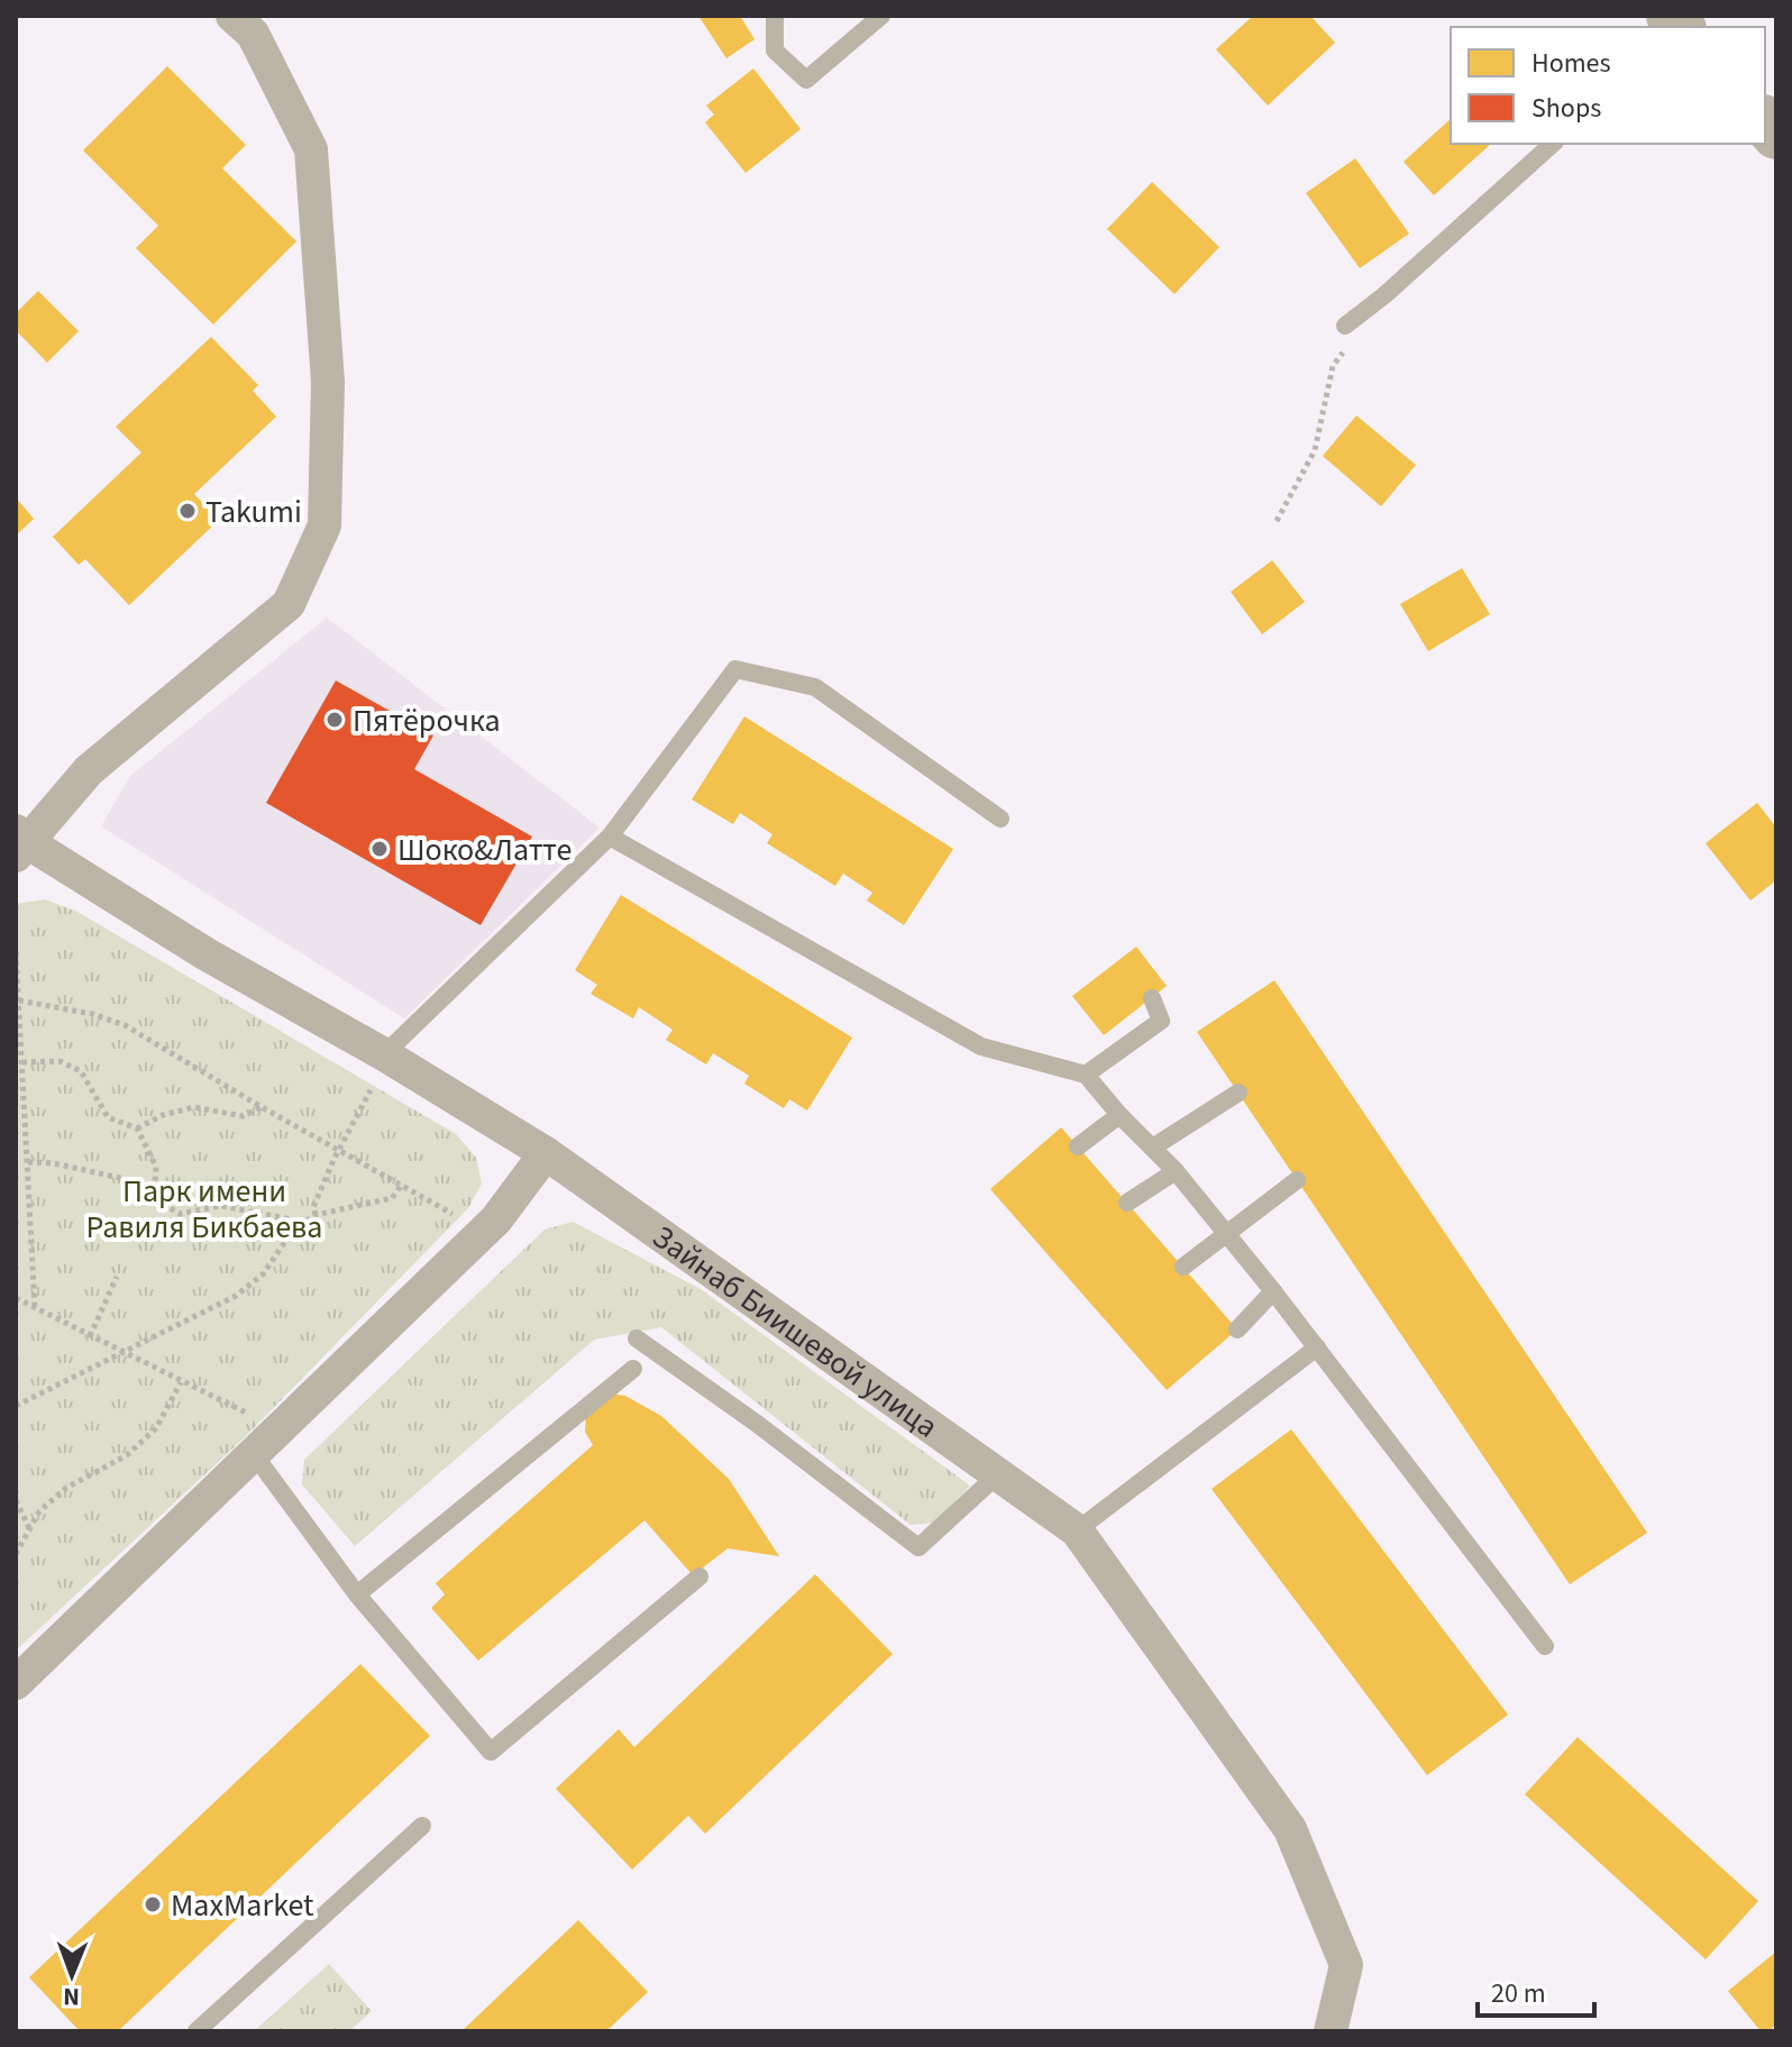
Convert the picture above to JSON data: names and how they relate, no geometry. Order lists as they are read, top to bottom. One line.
{"streets":{"street":["Зайнаб Биишевой улица"]},"parks":["Парк имени Равиля Бикбаева"],"places":["Takumi","Пятёрочка","Шоко&Латте","MaxMarket"],"legend":["Homes","Shops"],"scale_bar":"20 m","north":"bottom"}
